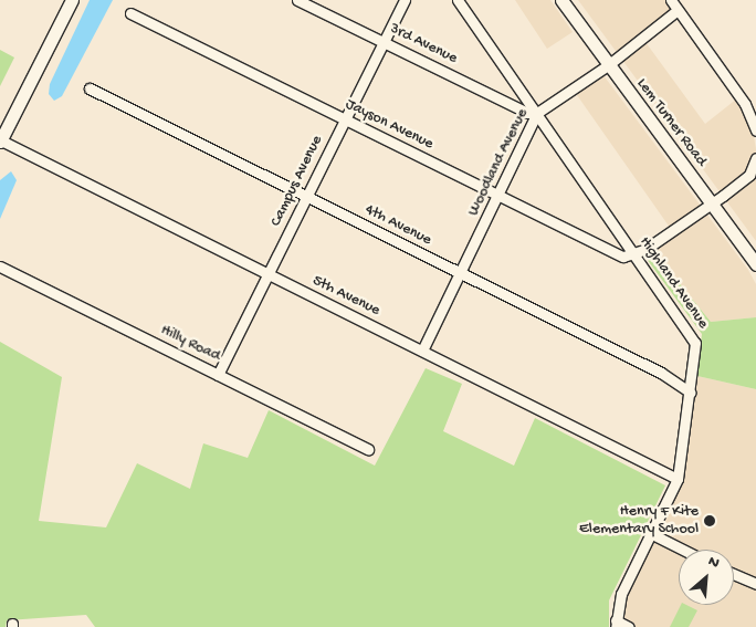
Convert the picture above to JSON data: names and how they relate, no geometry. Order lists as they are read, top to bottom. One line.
{"streets":{"main road":["Lem Turner Road"],"street":["3rd Avenue","Jayson Avenue","Woodland Avenue","Campus Avenue","4th Avenue","Highland Avenue","5th Avenue","Hilly Road"]},"crossings":[["3rd Avenue","Woodland Avenue"],["3rd Avenue","Campus Avenue"],["3rd Avenue","Highland Avenue"],["Lem Turner Road","Woodland Avenue"],["Jayson Avenue","Woodland Avenue"],["Jayson Avenue","Campus Avenue"],["Jayson Avenue","Highland Avenue"],["Woodland Avenue","4th Avenue"],["Woodland Avenue","Highland Avenue"],["Woodland Avenue","5th Avenue"],["Campus Avenue","4th Avenue"],["Campus Avenue","5th Avenue"],["Campus Avenue","Hilly Road"],["4th Avenue","Highland Avenue"],["Highland Avenue","5th Avenue"]],"places":["Henry F Kite Elementary School"],"north":"top right"}
